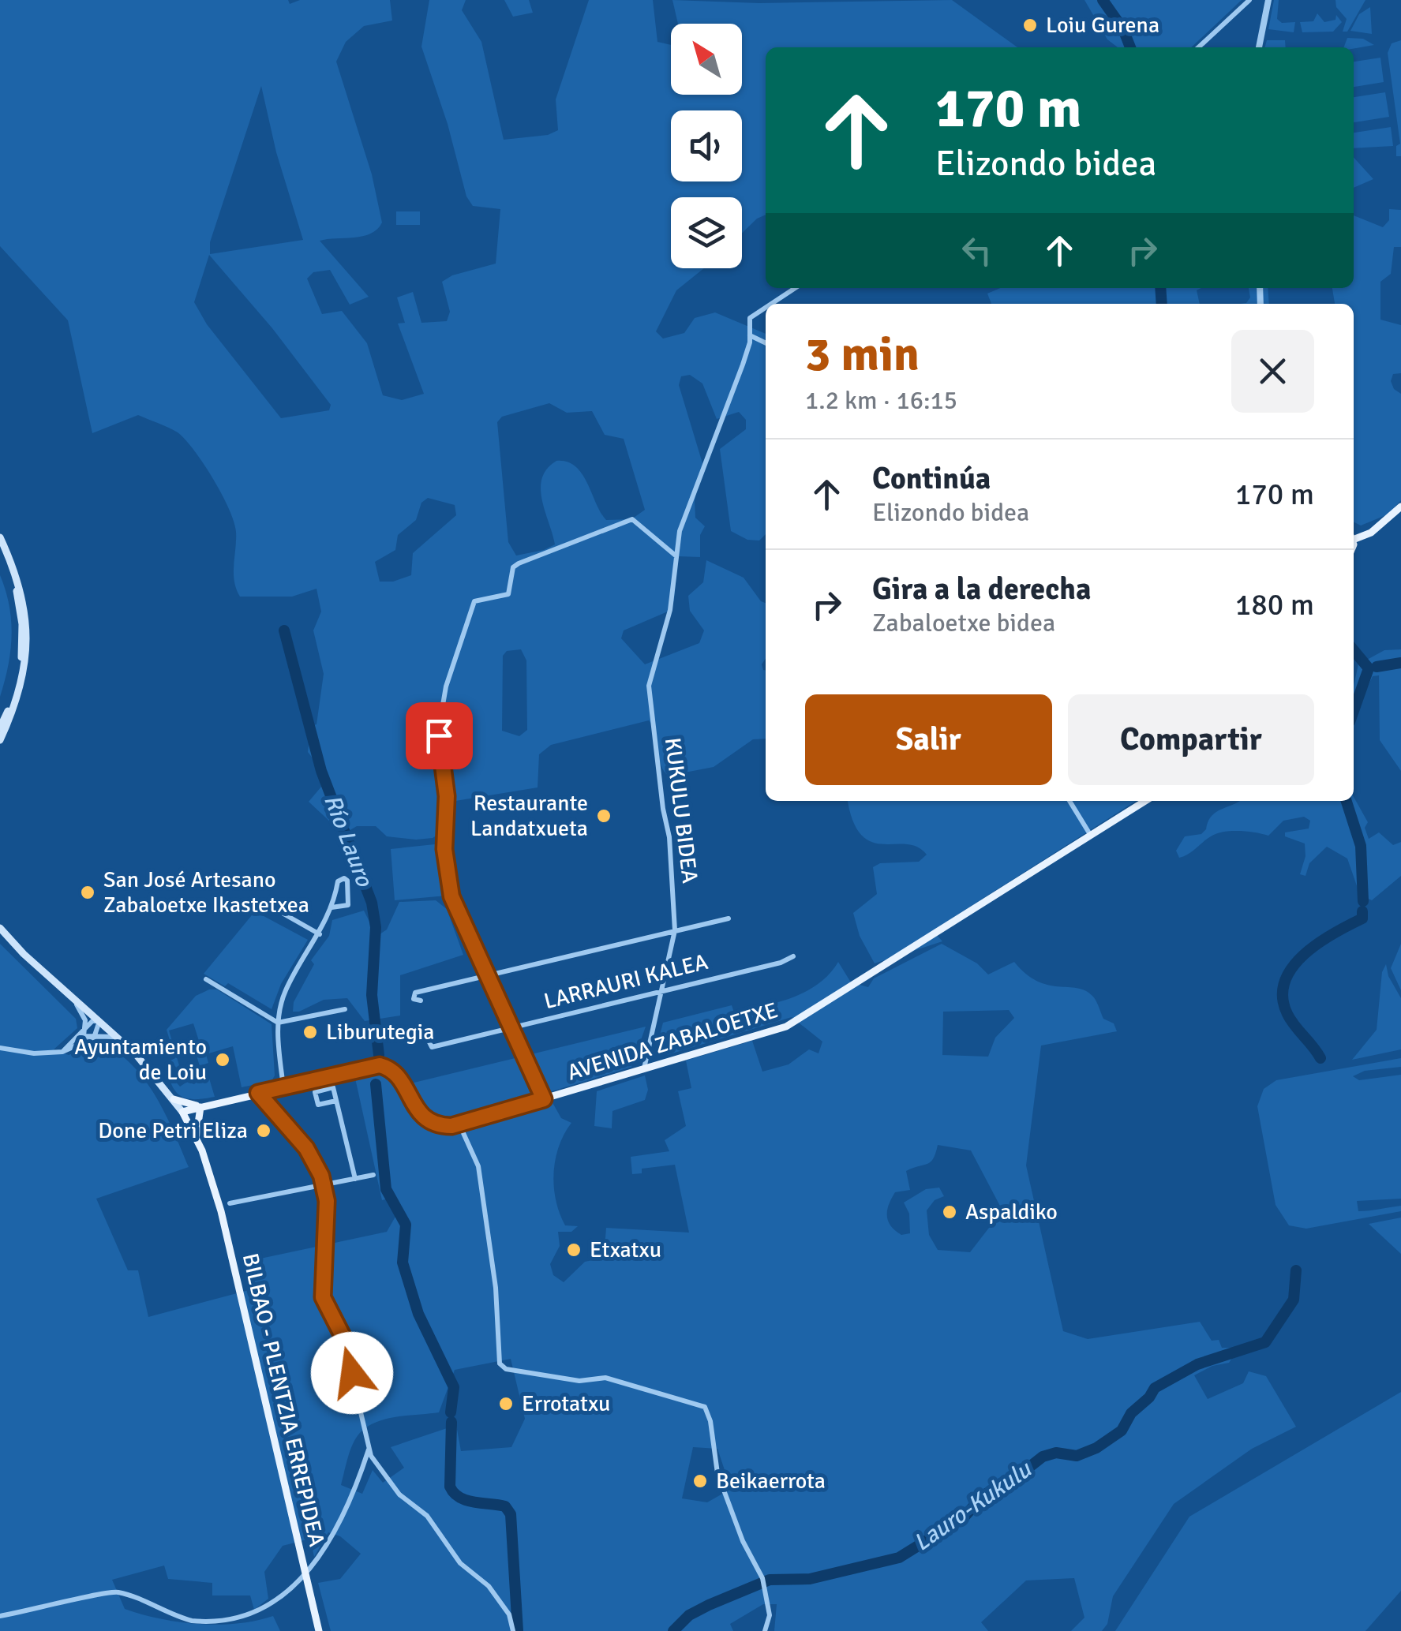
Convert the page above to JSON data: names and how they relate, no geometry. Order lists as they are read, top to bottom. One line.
{"streets":{"main road":["AVENIDA ZABALOETXE","BILBAO - PLENTZIA ERREPIDEA"],"street":["KUKULU BIDEA","LARRAURI KALEA"]},"crossings":[["KUKULU BIDEA","LARRAURI KALEA"],["KUKULU BIDEA","AVENIDA ZABALOETXE"]],"water":["Río Lauro","Lauro-Kukulu"],"places":["Loiu Gurena","Restaurante Landatxueta","San José Artesano Zabaloetxe Ikastetxea","Liburutegia","Ayuntamiento de Loiu","Done Petri Eliza","Aspaldiko","Etxatxu","Errotatxu","Beikaerrota"],"north":"top left","page":{"turn":["170 m","Elizondo bidea"],"heading":["3 min","1.2 km · 16:15"],"list":[{"name":"Continúa","note":"Elizondo bidea","value":"170 m"},{"name":"Gira a la derecha","note":"Zabaloetxe bidea","value":"180 m"}],"buttons":["Salir","Compartir"]}}
